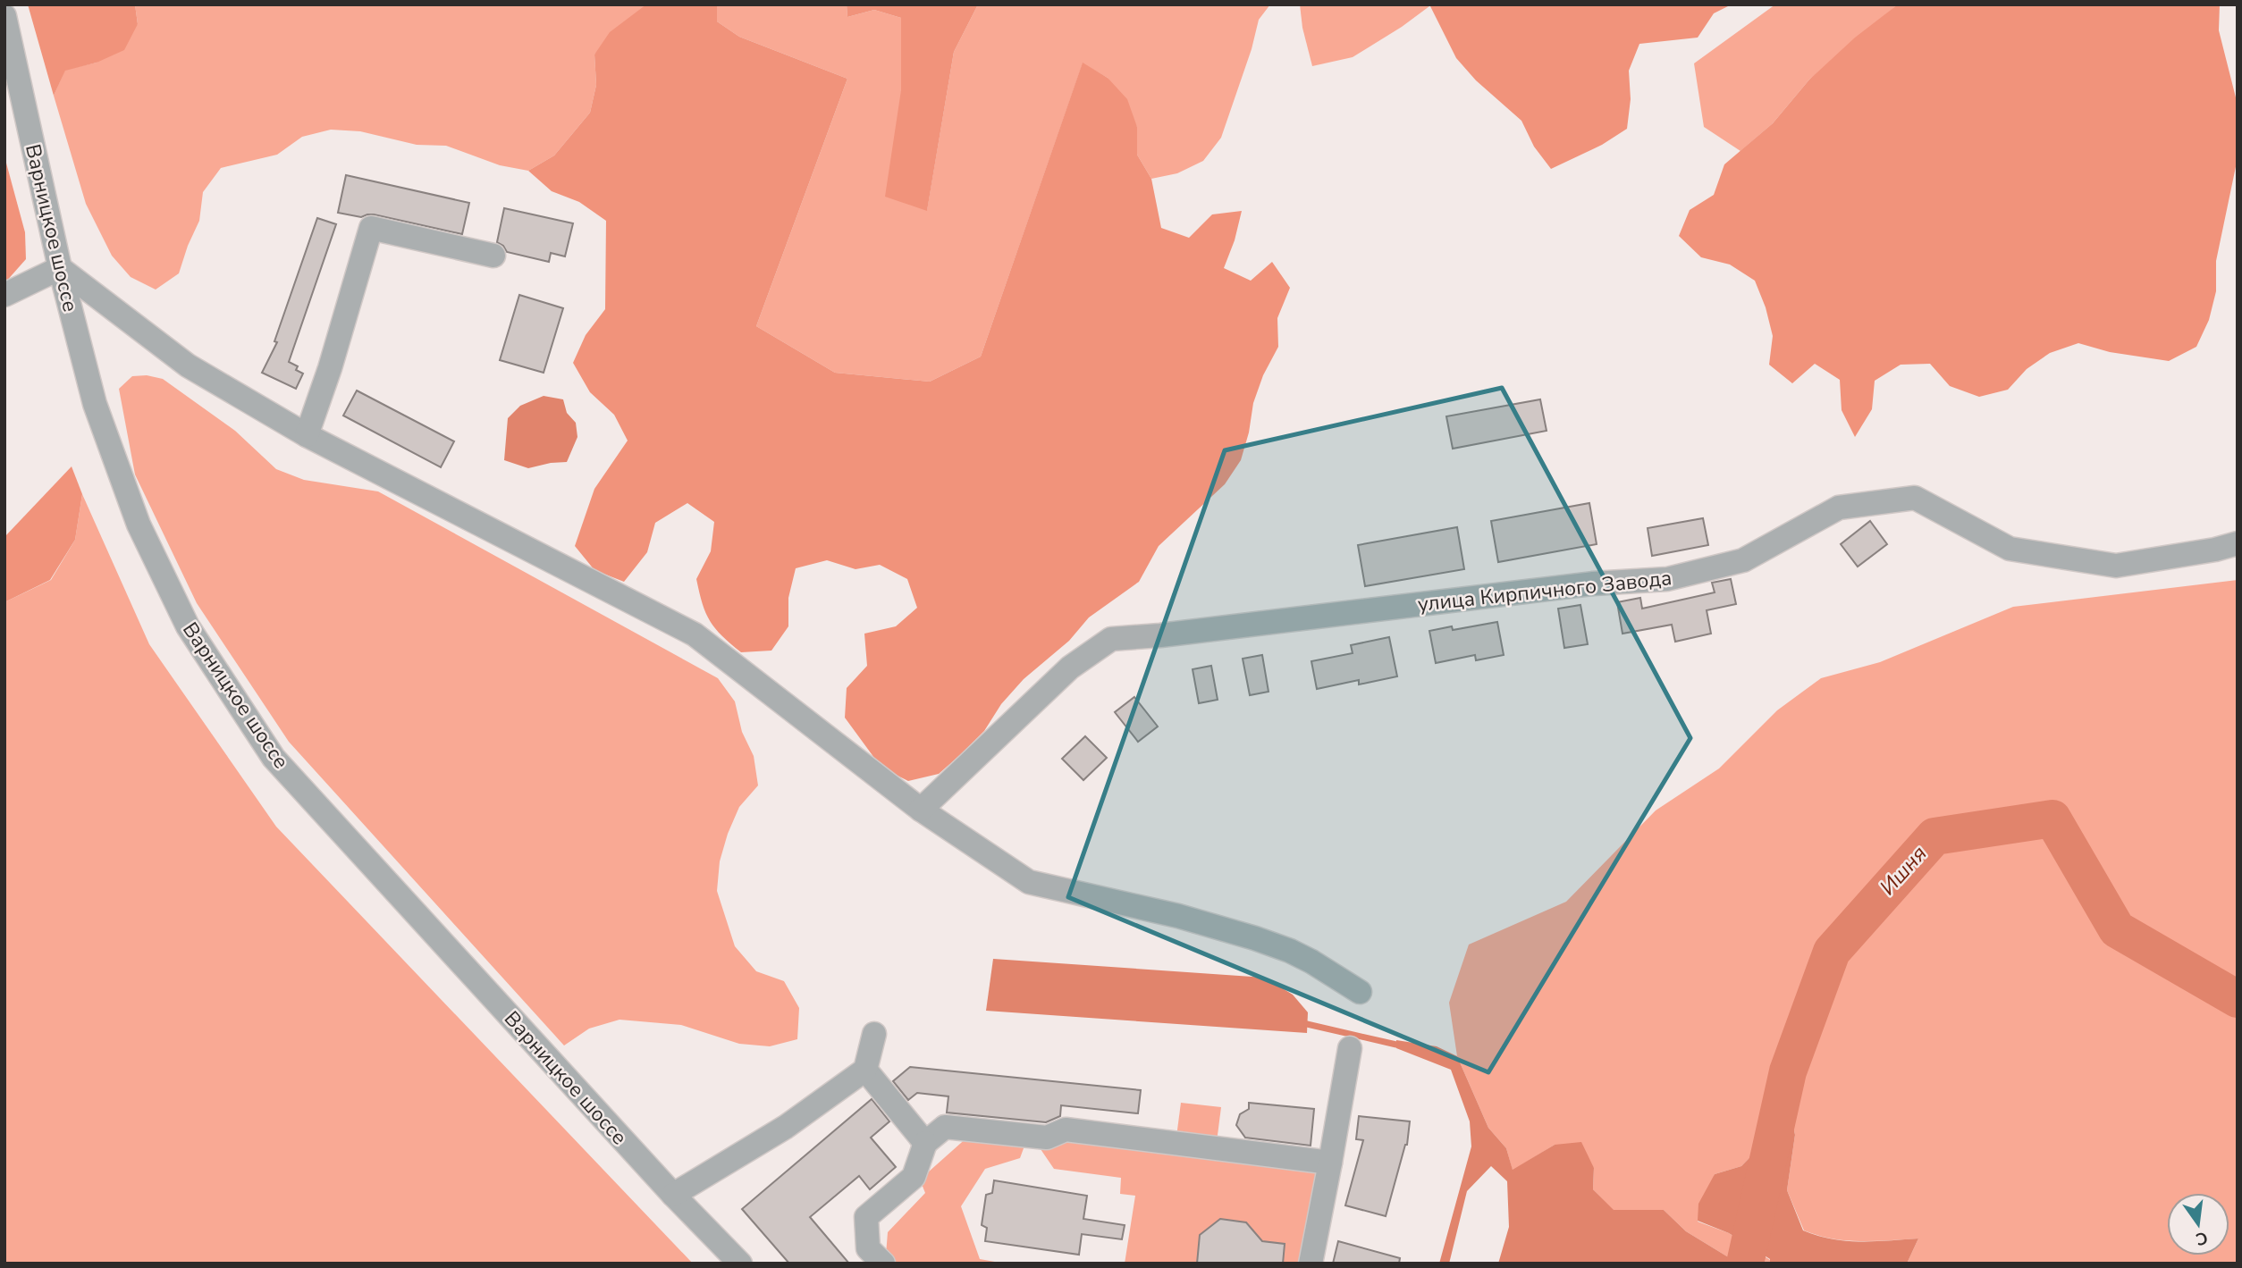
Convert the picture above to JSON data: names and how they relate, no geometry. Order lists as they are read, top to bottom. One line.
{"streets":{"street":["Варницкое шоссе","улица Кирпичного Завода"]},"water":["Ишня"],"north":"bottom"}
